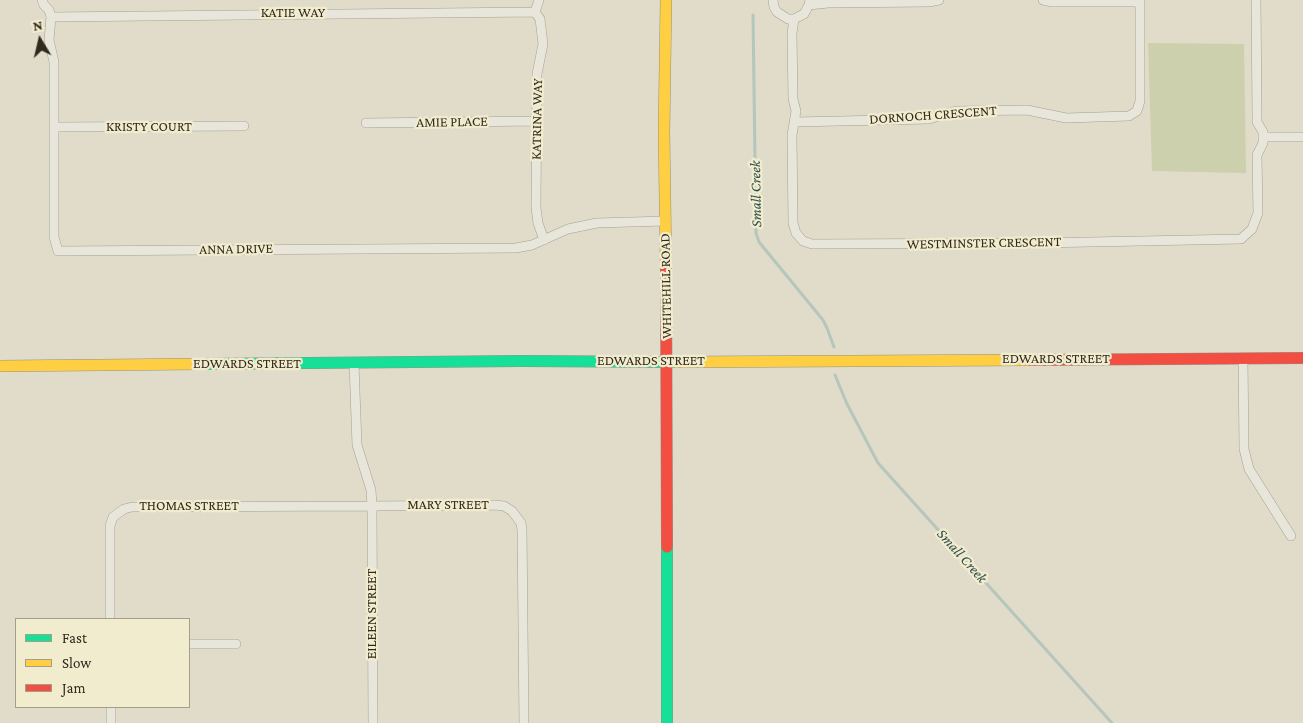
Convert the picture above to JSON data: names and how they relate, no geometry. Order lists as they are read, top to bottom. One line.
{"streets":{"main road":["WHITEHILL ROAD","EDWARDS STREET"],"street":["KATIE WAY","DORNOCH CRESCENT","KATRINA WAY","AMIE PLACE","KRISTY COURT","WESTMINSTER CRESCENT","ANNA DRIVE","MARY STREET","THOMAS STREET","EILEEN STREET"]},"crossings":[["KATIE WAY","KATRINA WAY"],["KATIE WAY","ANNA DRIVE"],["DORNOCH CRESCENT","WESTMINSTER CRESCENT"],["KATRINA WAY","AMIE PLACE"],["KATRINA WAY","ANNA DRIVE"],["KRISTY COURT","ANNA DRIVE"],["ANNA DRIVE","WHITEHILL ROAD"],["WHITEHILL ROAD","EDWARDS STREET"],["MARY STREET","THOMAS STREET"],["MARY STREET","EILEEN STREET"],["THOMAS STREET","EILEEN STREET"]],"water":["Small Creek"],"legend":["Fast","Slow","Jam"],"north":"top"}
